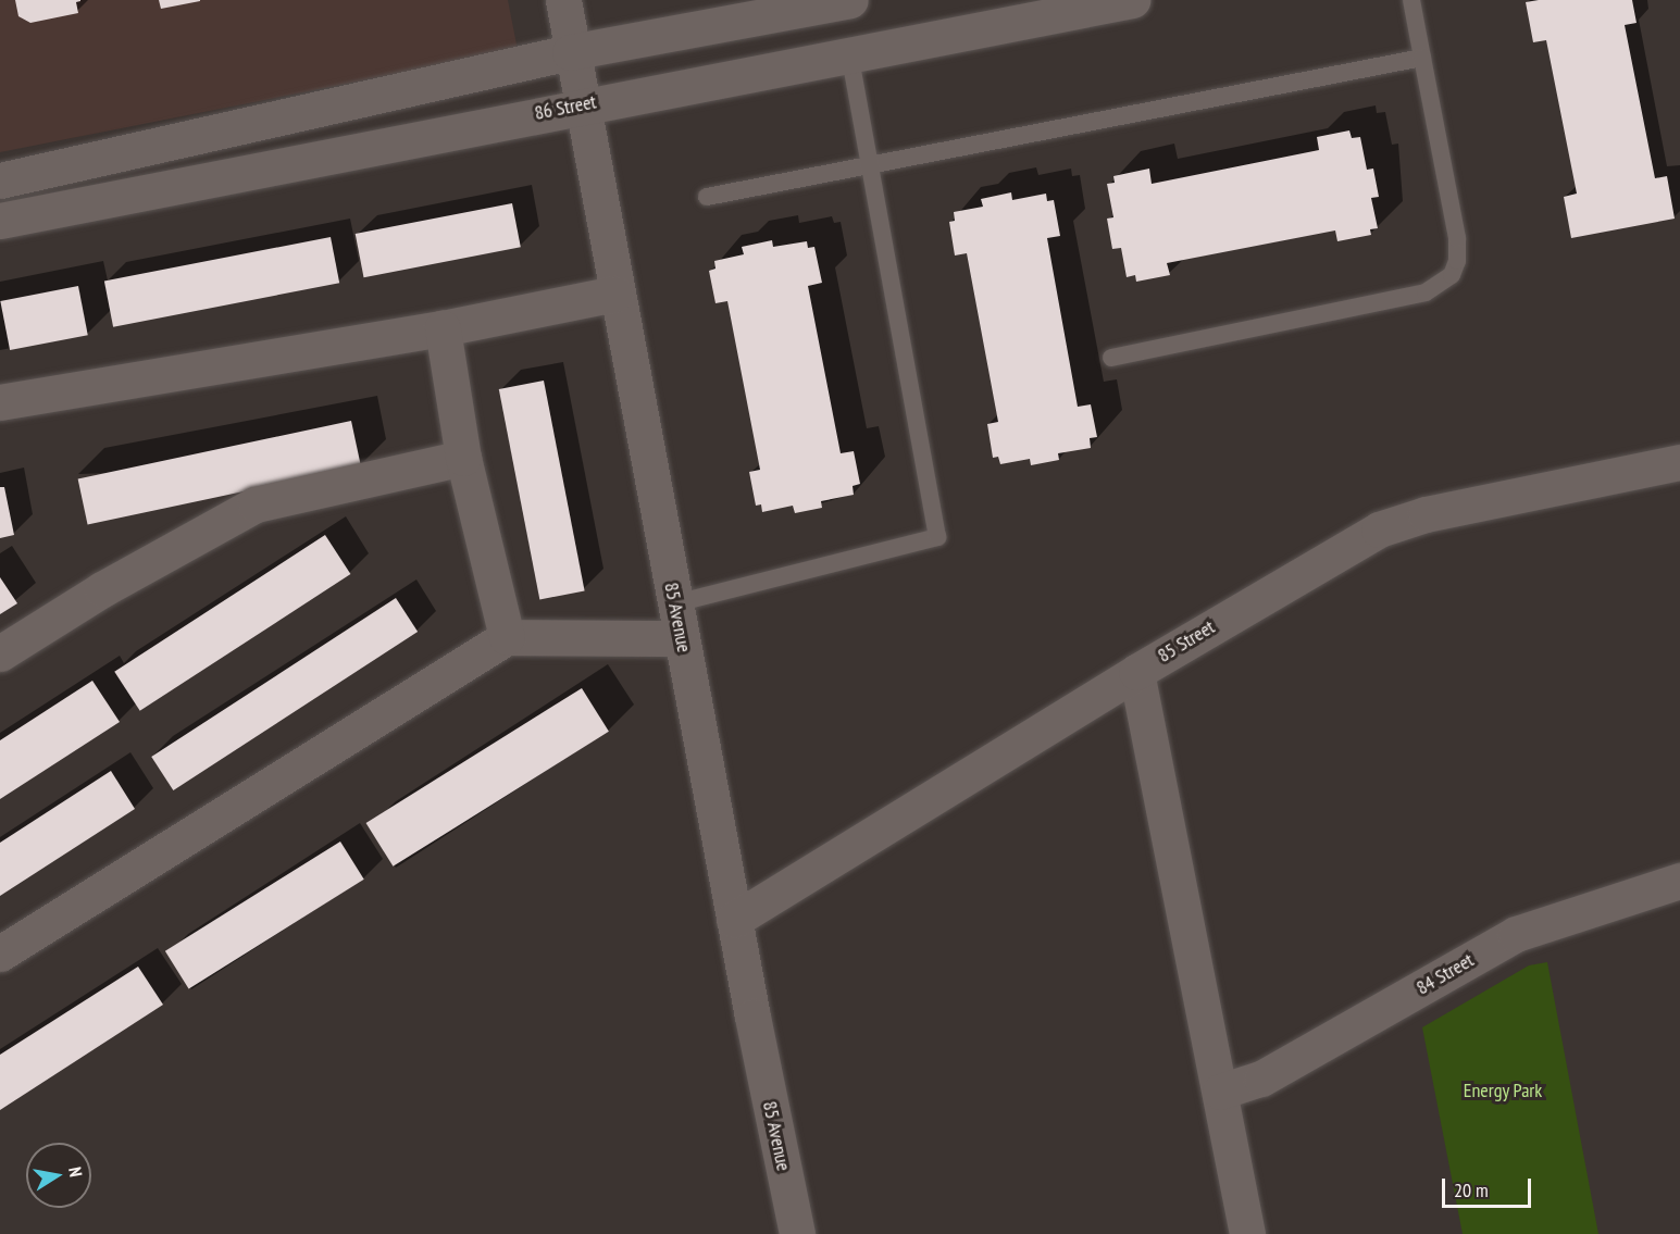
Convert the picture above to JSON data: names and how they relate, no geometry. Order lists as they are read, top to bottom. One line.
{"streets":{"street":["86 Street","85 Avenue","85 Street","84 Street"]},"crossings":[["86 Street","85 Avenue"],["85 Avenue","85 Street"]],"parks":["Energy Park"],"scale_bar":"20 m","north":"right"}
